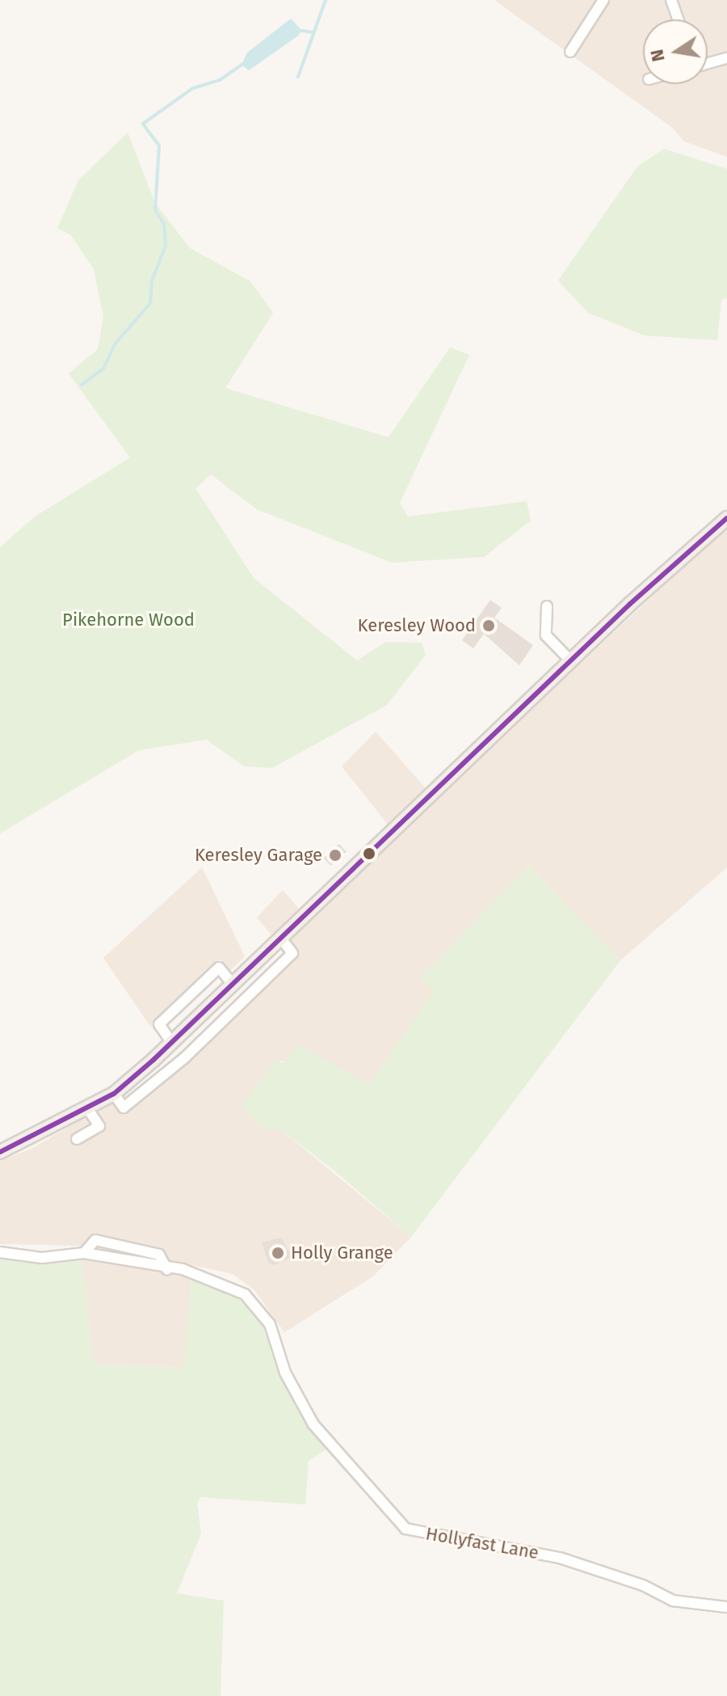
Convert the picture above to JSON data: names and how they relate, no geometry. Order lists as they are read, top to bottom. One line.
{"streets":{"street":["Hollyfast Lane"]},"parks":["Pikehorne Wood"],"places":["Keresley Wood","Keresley Garage","Holly Grange"],"north":"left"}
